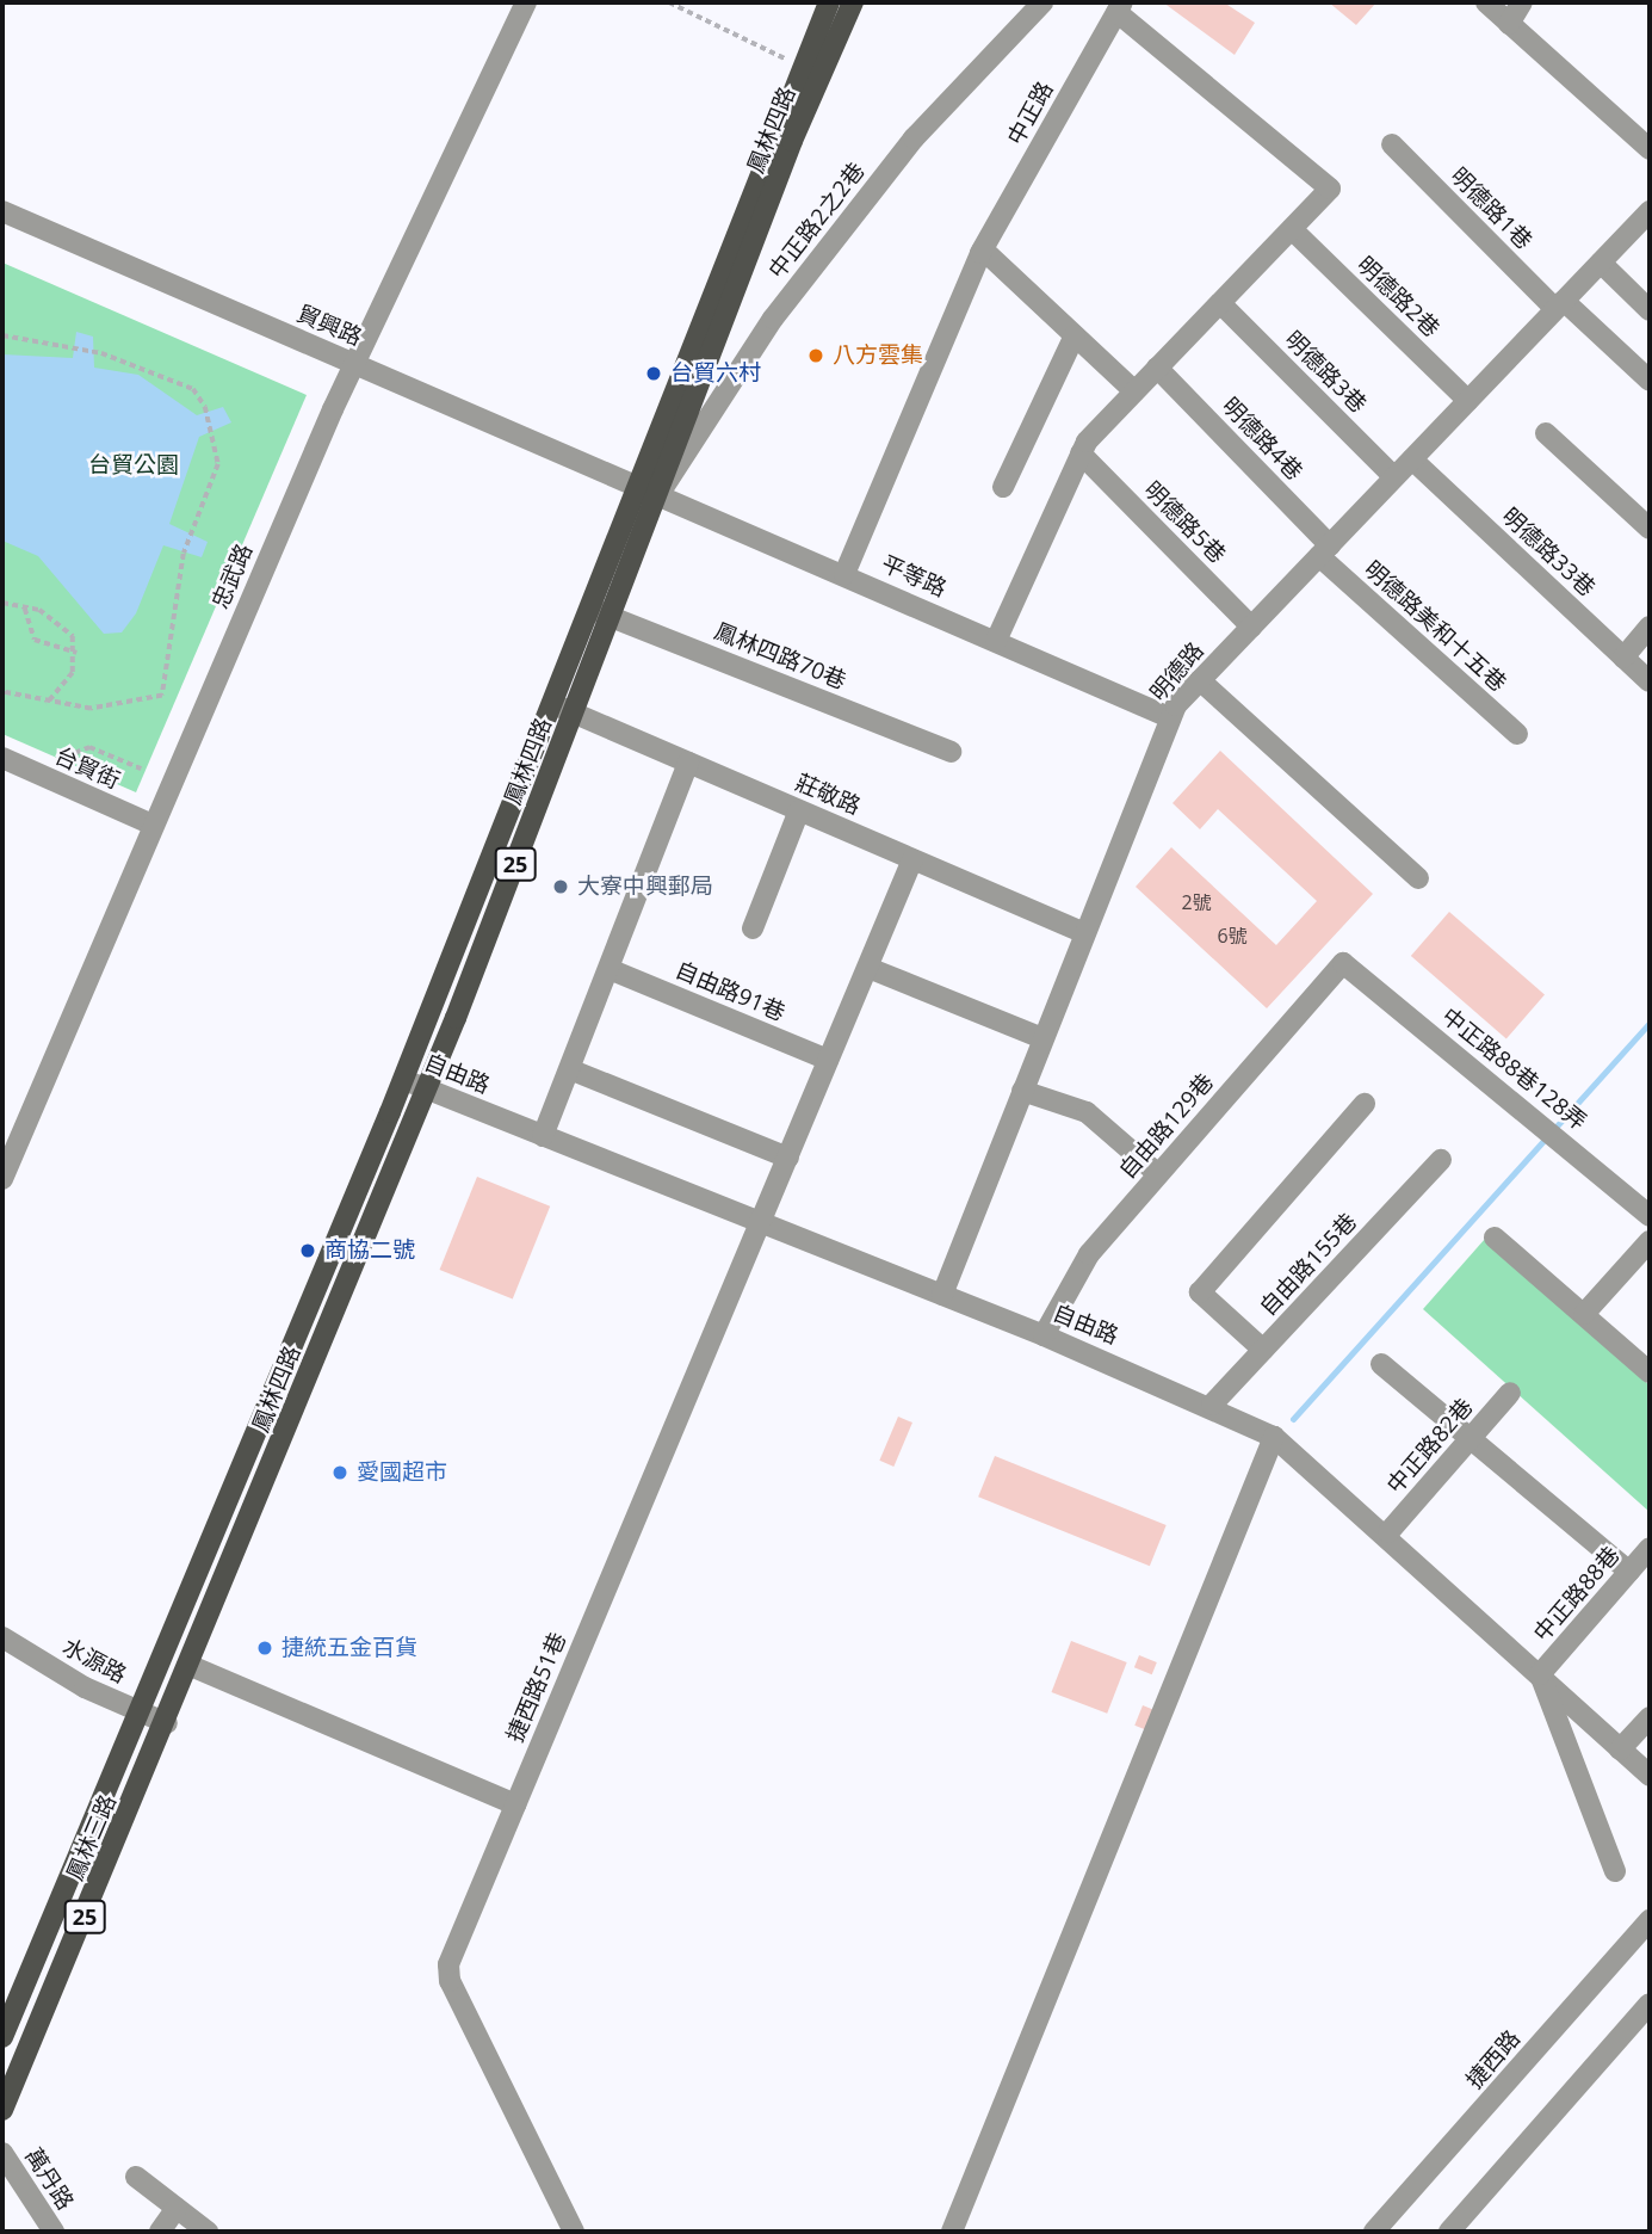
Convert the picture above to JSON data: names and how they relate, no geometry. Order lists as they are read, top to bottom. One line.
{"streets":{"main road":["鳳林四路","25","鳳林三路"],"street":["中正路","明德路1巷","中正路2之2巷","明德路2巷","貿興路","明德路3巷","明德路4巷","明德路5巷","明德路33巷","忠武路","平等路","明德路美和十五巷","鳳林四路70巷","明德路","台貿街","莊敬路","自由路91巷","中正路88巷128弄","自由路","自由路129巷","自由路155巷","中正路82巷","中正路88巷","水源路","捷西路51巷","捷西路","萬丹路"]},"crossings":[["中正路","平等路"],["鳳林四路","中正路2之2巷"],["鳳林四路","貿興路"],["鳳林四路","平等路"],["鳳林四路","鳳林四路70巷"],["鳳林四路","莊敬路"],["鳳林四路","自由路"],["鳳林四路","水源路"],["鳳林四路","鳳林三路"],["明德路1巷","明德路"],["中正路2之2巷","平等路"],["明德路2巷","明德路"],["貿興路","忠武路"],["貿興路","平等路"],["明德路3巷","明德路"],["明德路4巷","明德路美和十五巷"],["明德路4巷","明德路"],["明德路5巷","明德路"],["明德路33巷","明德路"],["忠武路","台貿街"],["平等路","明德路"],["明德路美和十五巷","明德路"],["明德路","莊敬路"],["明德路","自由路"],["中正路88巷128弄","自由路129巷"],["自由路","自由路129巷"],["自由路","自由路155巷"],["自由路","中正路82巷"],["自由路","中正路88巷"],["自由路","捷西路51巷"],["水源路","鳳林三路"]],"parks":["台貿公園"],"places":["八方雲集","台貿六村","大寮中興郵局","商協二號","愛國超市","捷統五金百貨"],"house_numbers":["2號","6號"]}
